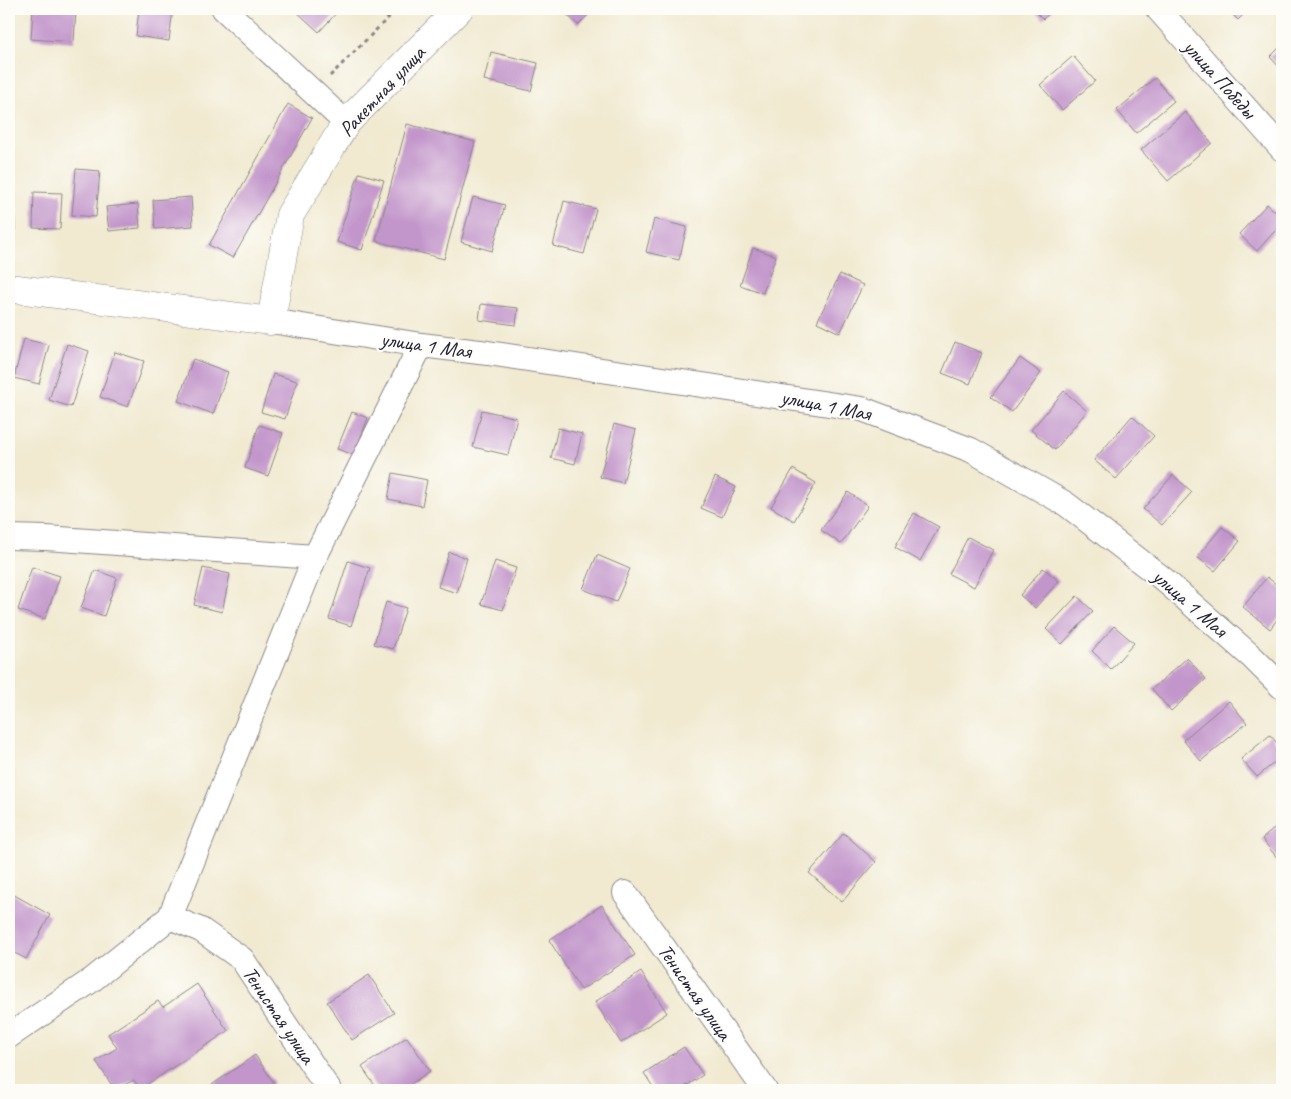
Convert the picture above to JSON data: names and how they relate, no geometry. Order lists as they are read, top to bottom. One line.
{"streets":{"main road":["Ракетная улица"],"street":["улица Победы","улица 1 Мая","Тенистая улица"]},"crossings":[["Ракетная улица","улица 1 Мая"]]}
